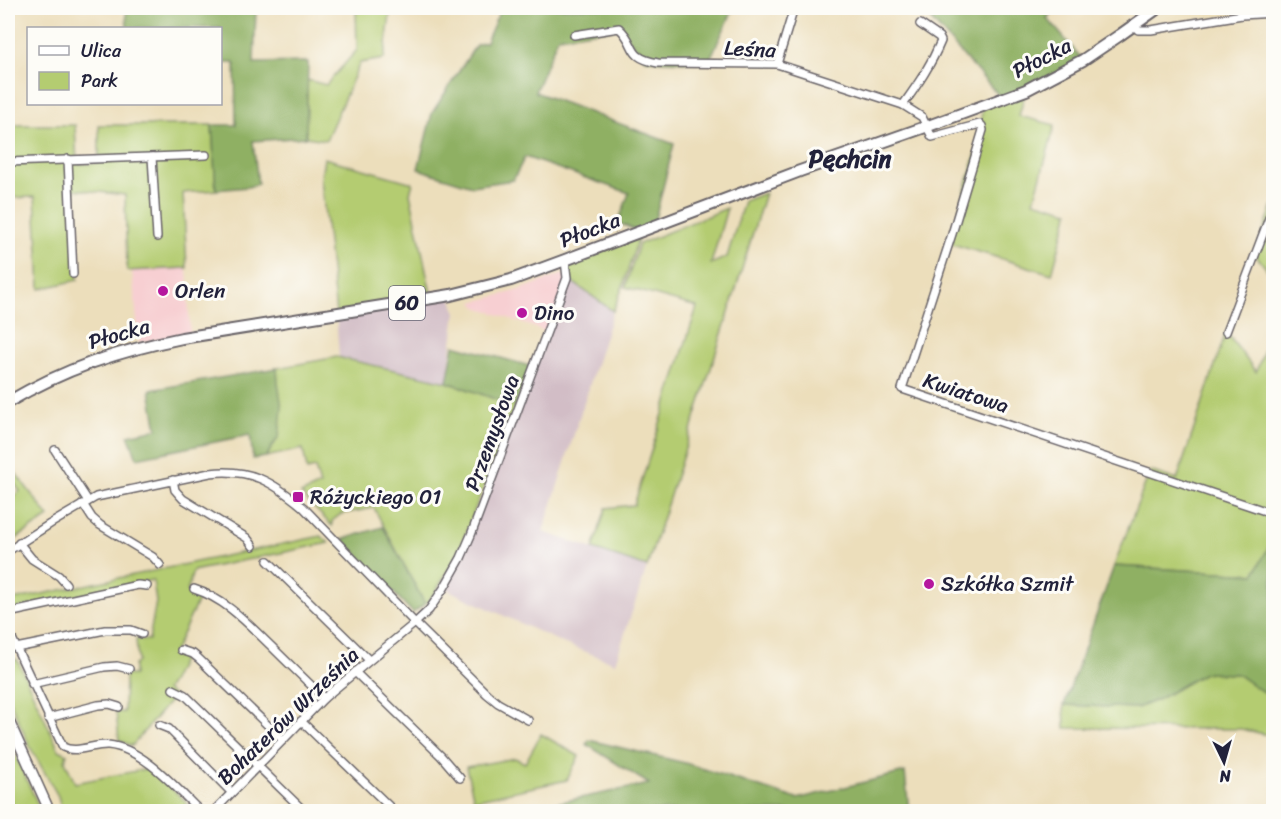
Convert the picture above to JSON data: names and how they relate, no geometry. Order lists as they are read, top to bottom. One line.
{"streets":{"main road":["Płocka","60"],"street":["Leśna","Kwiatowa","Przemysłowa","Bohaterów Września"]},"crossings":[["Leśna","Płocka"],["Leśna","Kwiatowa"],["Płocka","Kwiatowa"],["Płocka","Przemysłowa"],["Przemysłowa","Bohaterów Września"]],"districts":["Pęchcin"],"places":{"other":["Orlen","Dino","Szkółka Szmit"],"transit":["Różyckiego 01"]},"legend":["Ulica","Park"],"north":"bottom"}
